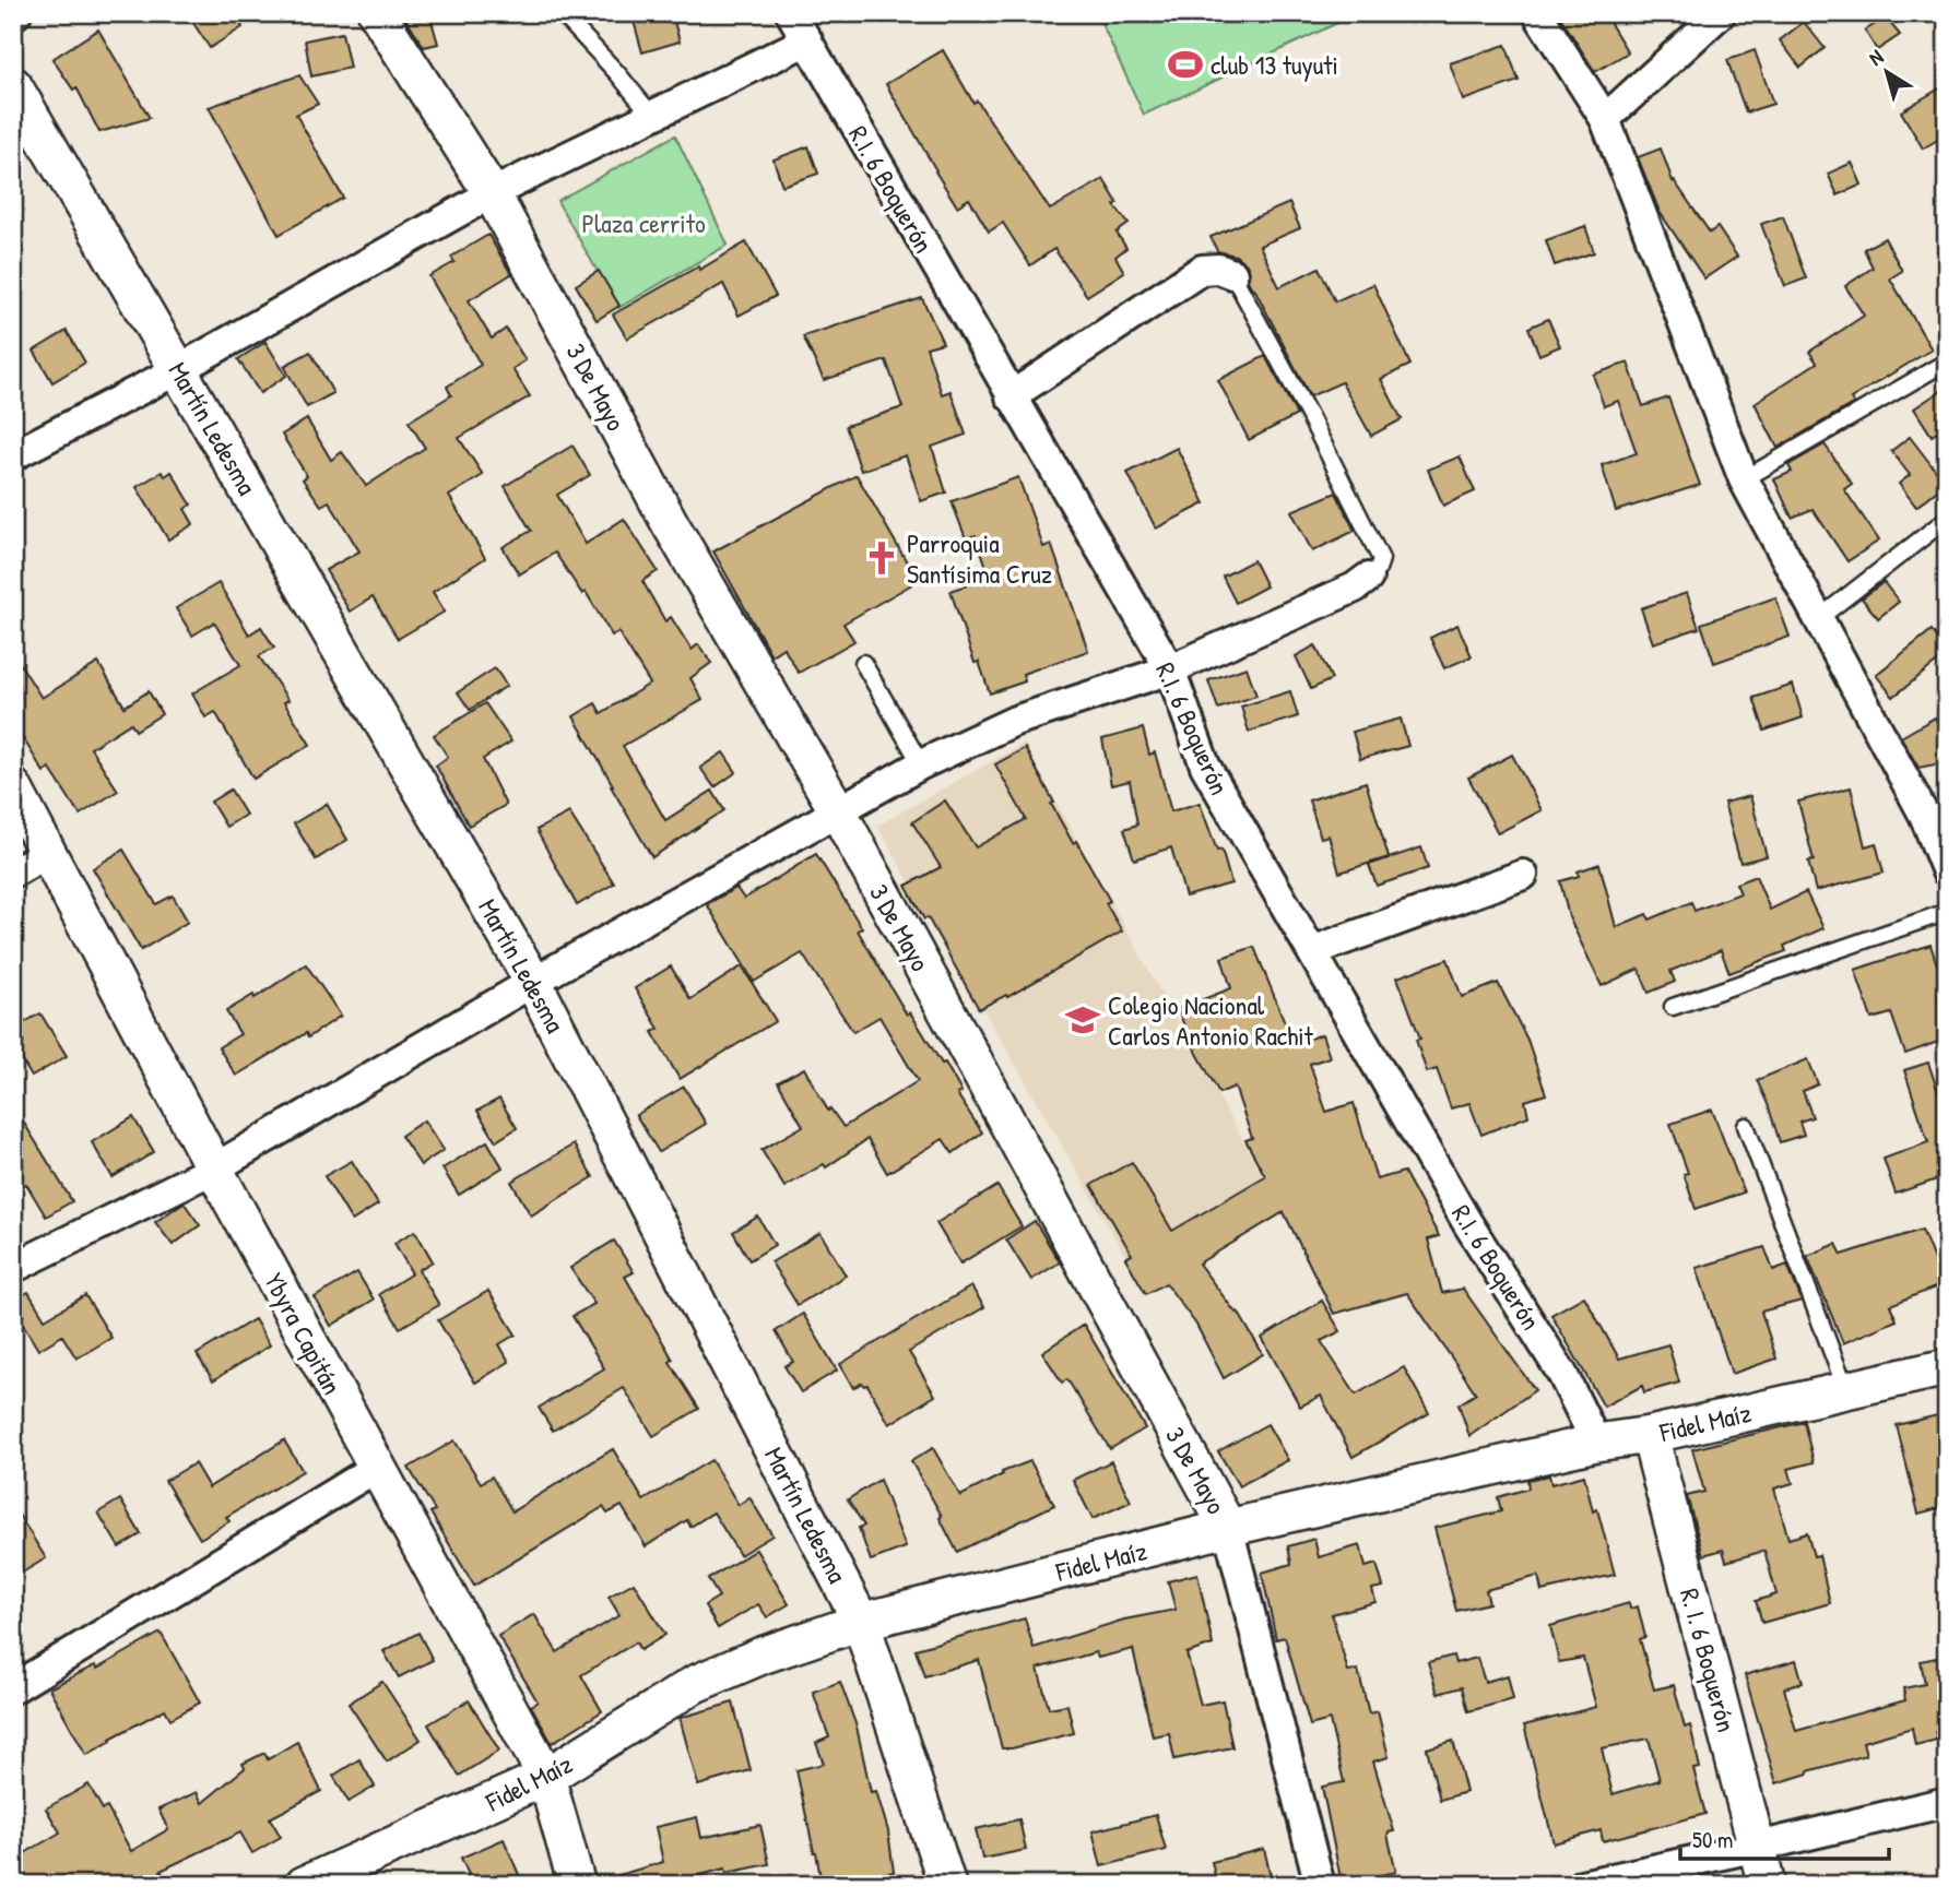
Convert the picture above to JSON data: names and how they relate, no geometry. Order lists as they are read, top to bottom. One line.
{"streets":{"street":["R.I. 6 Boquerón","3 De Mayo","Martín Ledesma","Ybyra Capitán","Fidel Maíz","R. I. 6 Boquerón"]},"crossings":[["R.I. 6 Boquerón","Fidel Maíz"],["3 De Mayo","Fidel Maíz"],["Martín Ledesma","Fidel Maíz"],["Ybyra Capitán","Fidel Maíz"],["Fidel Maíz","R. I. 6 Boquerón"]],"parks":["Plaza cerrito"],"places":{"sports":["club 13 tuyuti"],"church":["Parroquia Santísima Cruz"],"school or university":["Colegio Nacional Carlos Antonio Rachit"]},"scale_bar":"50 m","north":"top left"}
